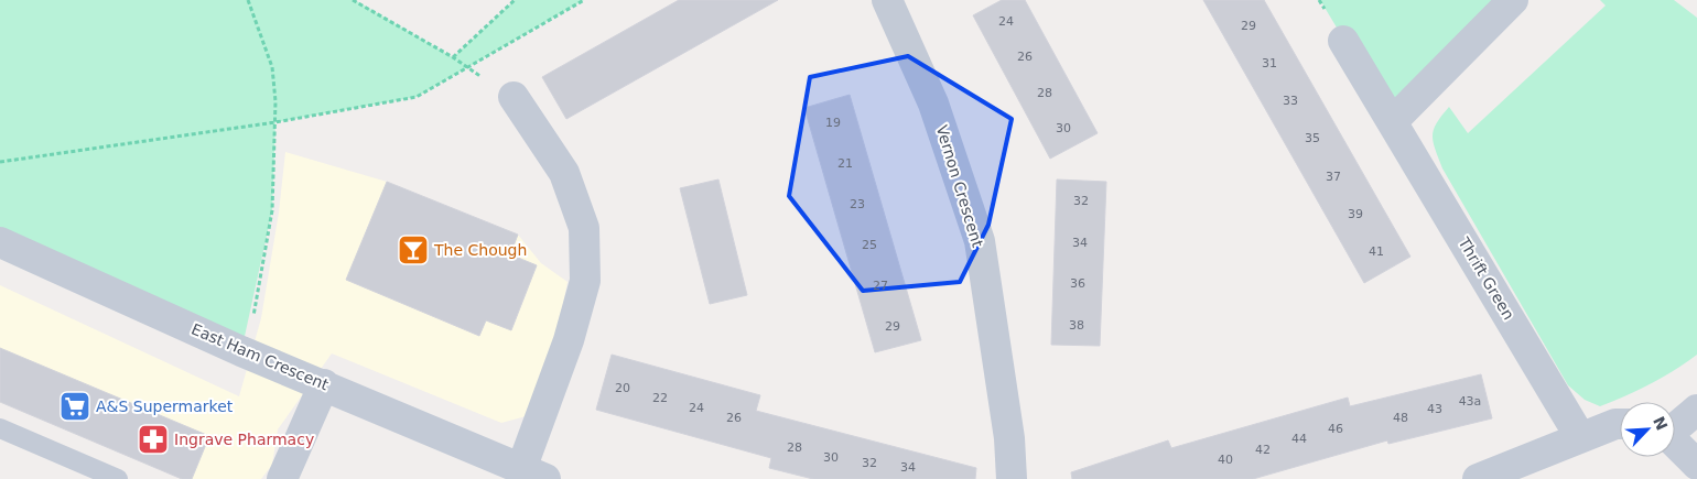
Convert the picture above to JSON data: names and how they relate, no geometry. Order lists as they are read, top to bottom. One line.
{"streets":{"street":["Vernon Crescent","Thrift Green","East Ham Crescent"]},"places":{"bar":["The Chough"],"supermarket":["A&S Supermarket"],"pharmacy":["Ingrave Pharmacy"]},"house_numbers":["24","29","26","31","28","33","19","30","35","21","37","32","23","39","34","25","41","36","27","38","29","20","22","43a","24","43","26","48","46","44","28","42","30","40","32","34"],"north":"top right"}
